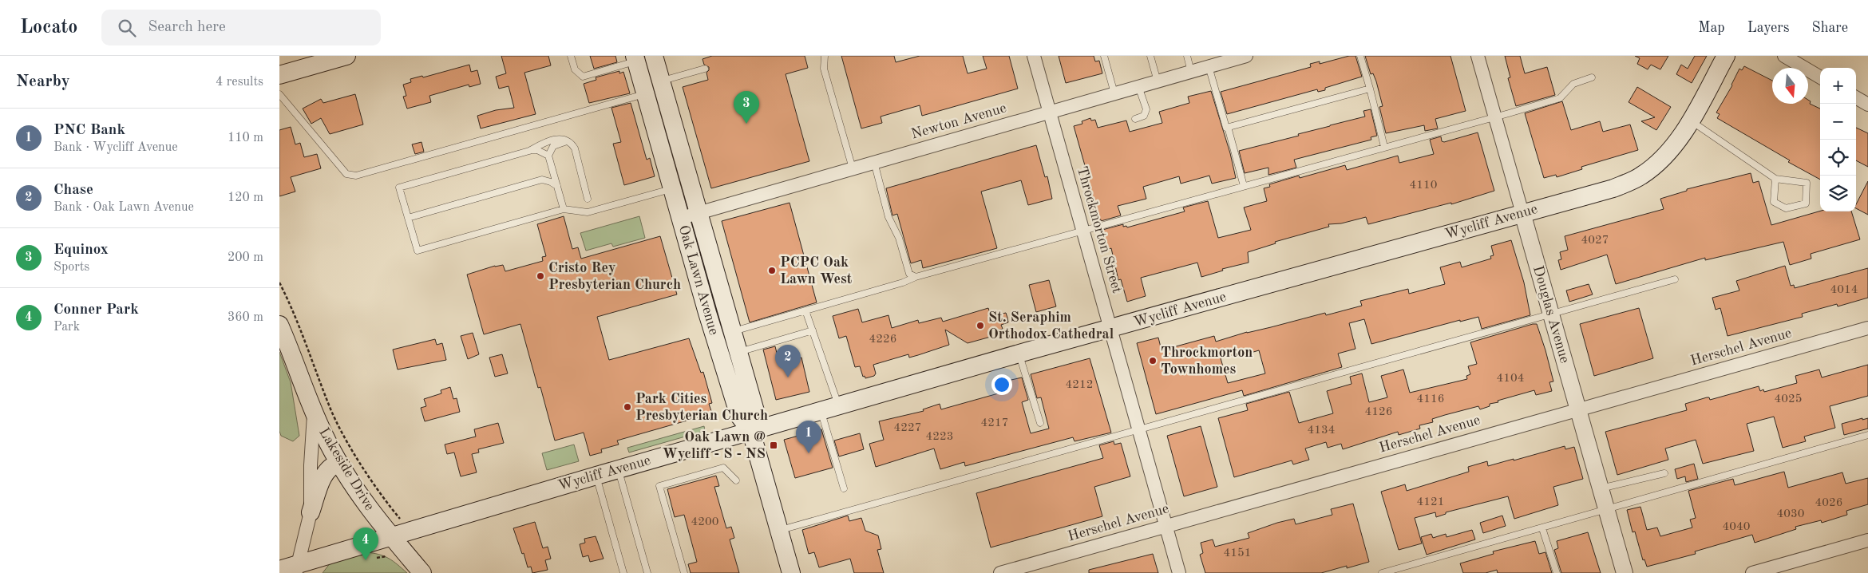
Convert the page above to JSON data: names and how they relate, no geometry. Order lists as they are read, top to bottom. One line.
{"streets":{"main road":["Wycliff Avenue","Oak Lawn Avenue","Lakeside Drive"],"street":["Newton Avenue","Throckmorton Street","Douglas Avenue","Herschel Avenue"]},"crossings":[["Newton Avenue","Throckmorton Street"],["Newton Avenue","Oak Lawn Avenue"],["Wycliff Avenue","Throckmorton Street"],["Wycliff Avenue","Oak Lawn Avenue"],["Wycliff Avenue","Douglas Avenue"],["Wycliff Avenue","Lakeside Drive"],["Throckmorton Street","Herschel Avenue"],["Douglas Avenue","Herschel Avenue"]],"places":{"other":["PCPC Oak Lawn West","Cristo Rey Presbyterian Church","St. Seraphim Orthodox Cathedral","Throckmorton Townhomes","Park Cities Presbyterian Church"],"transit":["Oak Lawn @ Wycliff - S - NS"]},"house_numbers":["4110","4027","4014","4226","4104","4212","4116","4025","4126","4217","4227","4134","4223","4121","4026","4030","4200","4040","4151"],"north":"bottom","page":{"header":"Locato","search":"Search here","nav":["Map","Layers","Share"],"heading":["Nearby","4 results"],"map_buttons":["+","−"],"pins":["3","2","1","4"],"list":[{"mark":"1","name":"PNC Bank","note":"Bank · Wycliff Avenue","value":"110 m"},{"mark":"2","name":"Chase","note":"Bank · Oak Lawn Avenue","value":"120 m"},{"mark":"3","name":"Equinox","note":"Sports","value":"200 m"},{"mark":"4","name":"Conner Park","note":"Park","value":"360 m"}]}}
